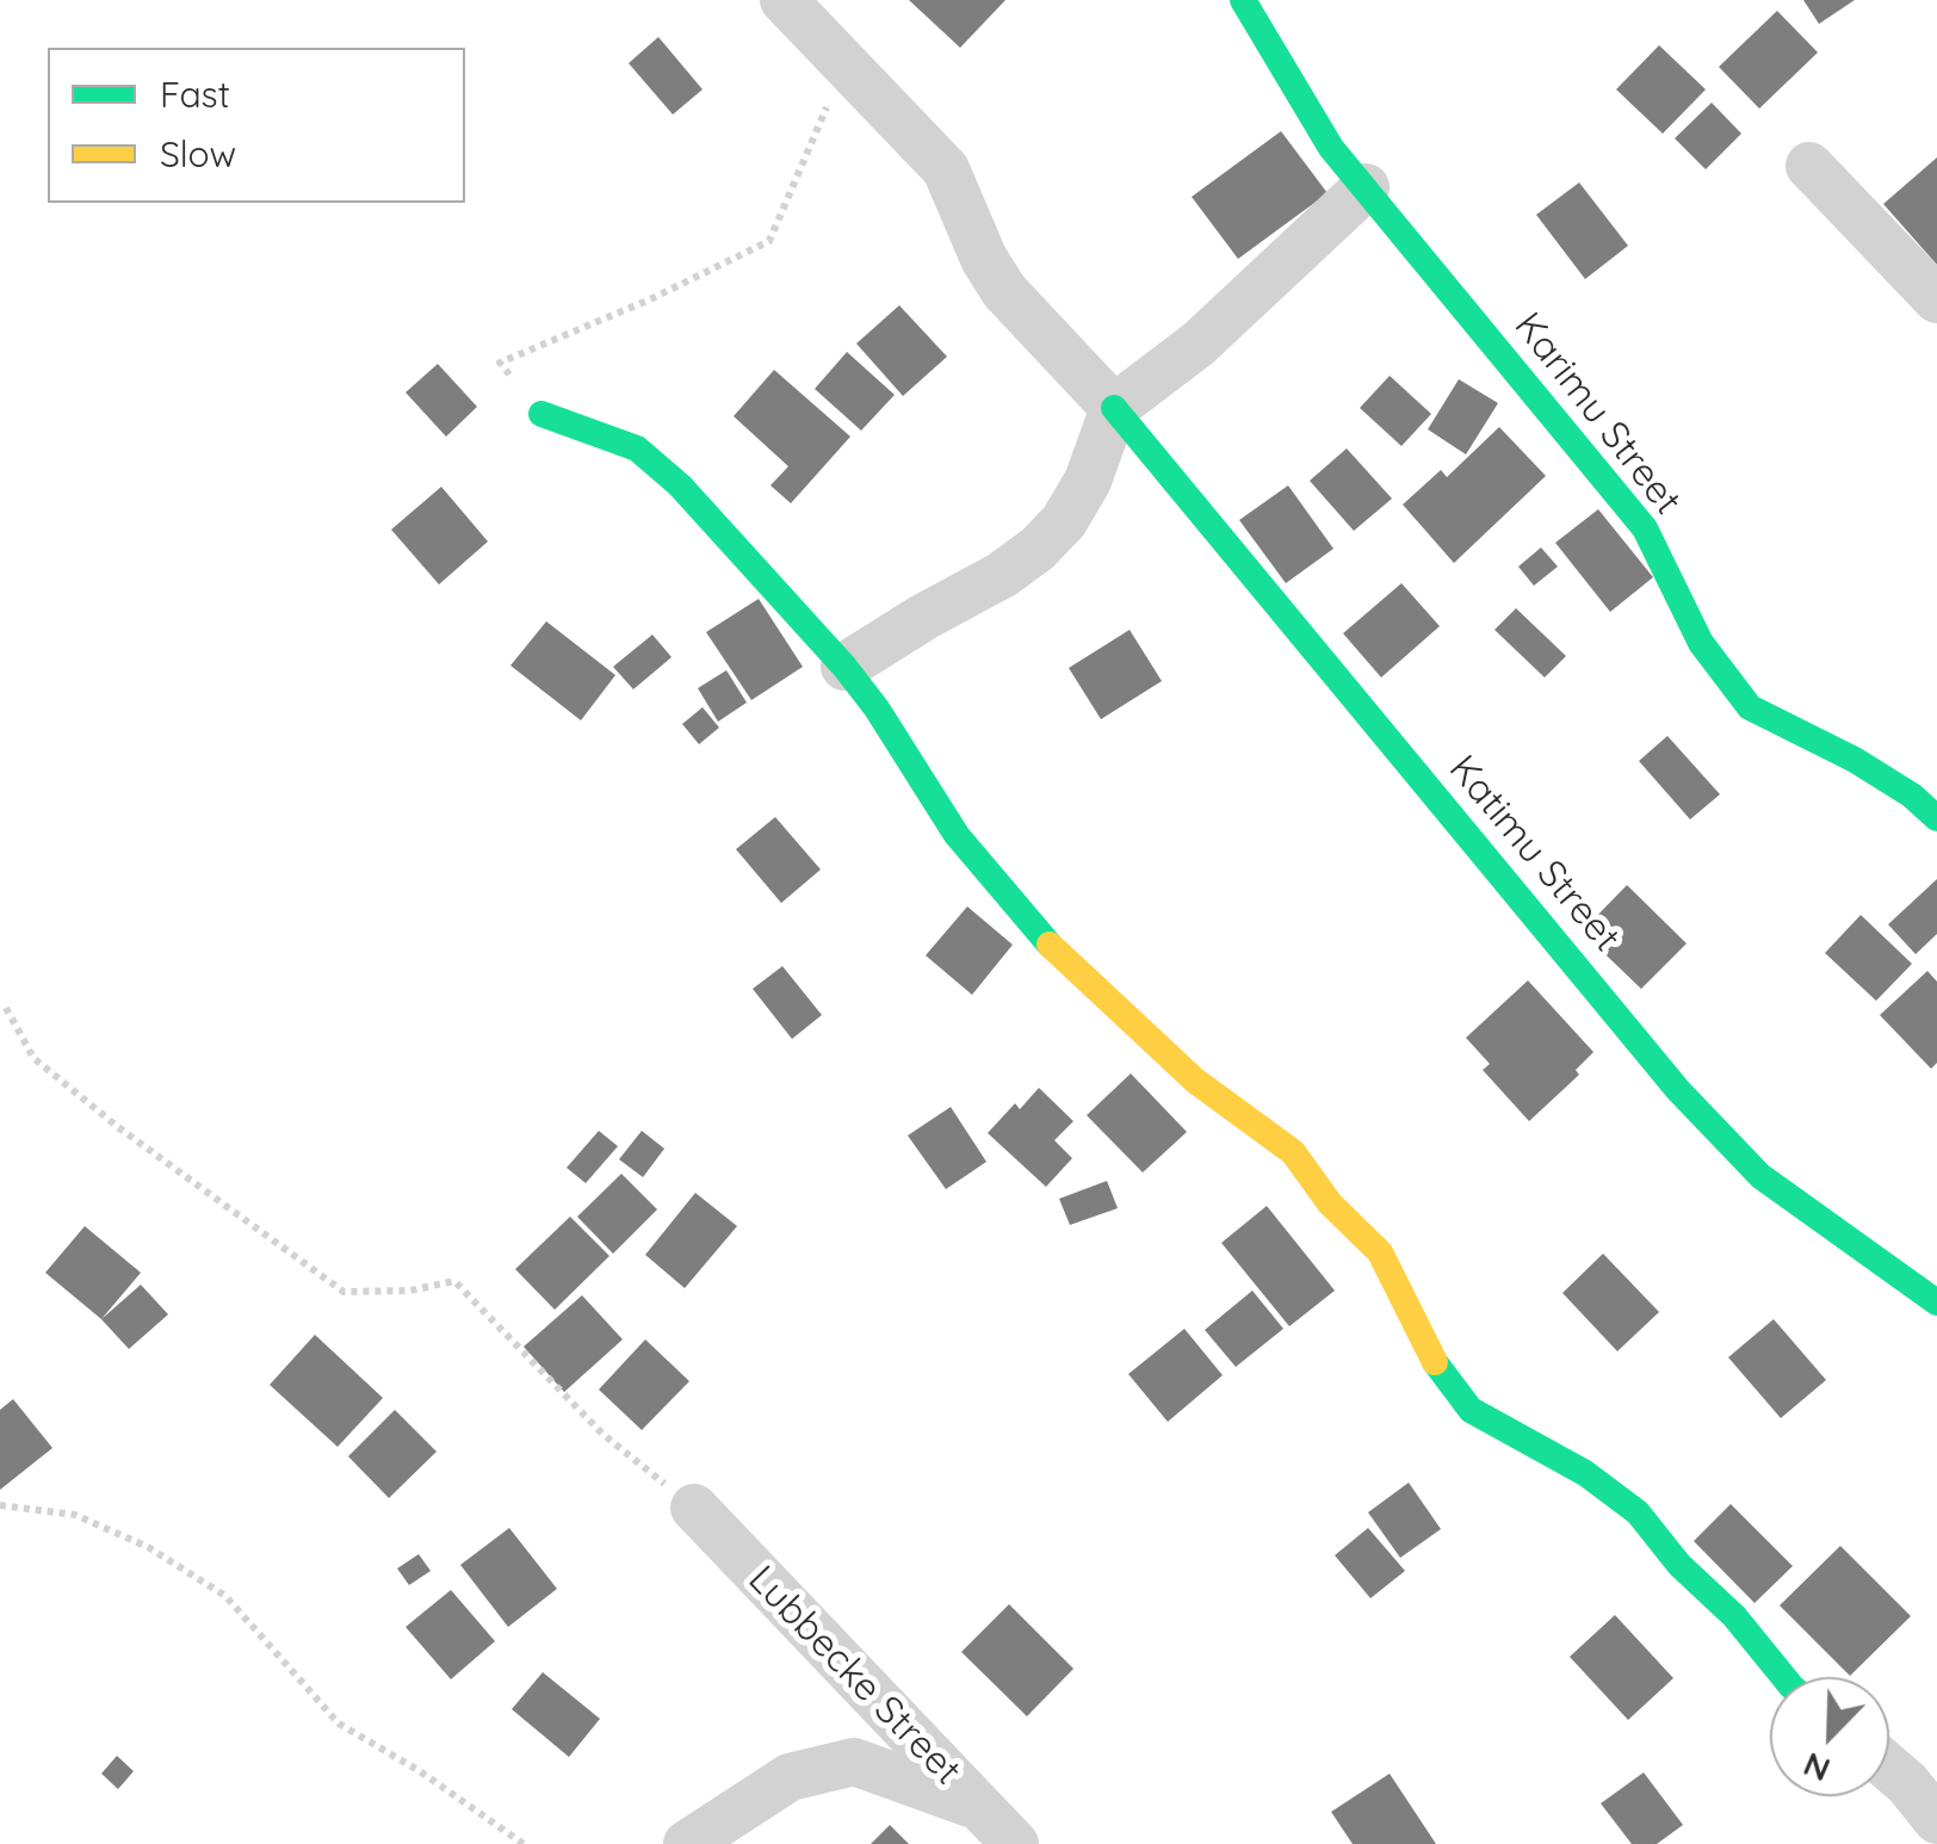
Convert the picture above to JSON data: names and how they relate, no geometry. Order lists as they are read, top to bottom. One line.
{"streets":{"street":["Karimu Street","Katimu Street","Lubbecke Street"]},"legend":["Fast","Slow"],"north":"bottom left"}
